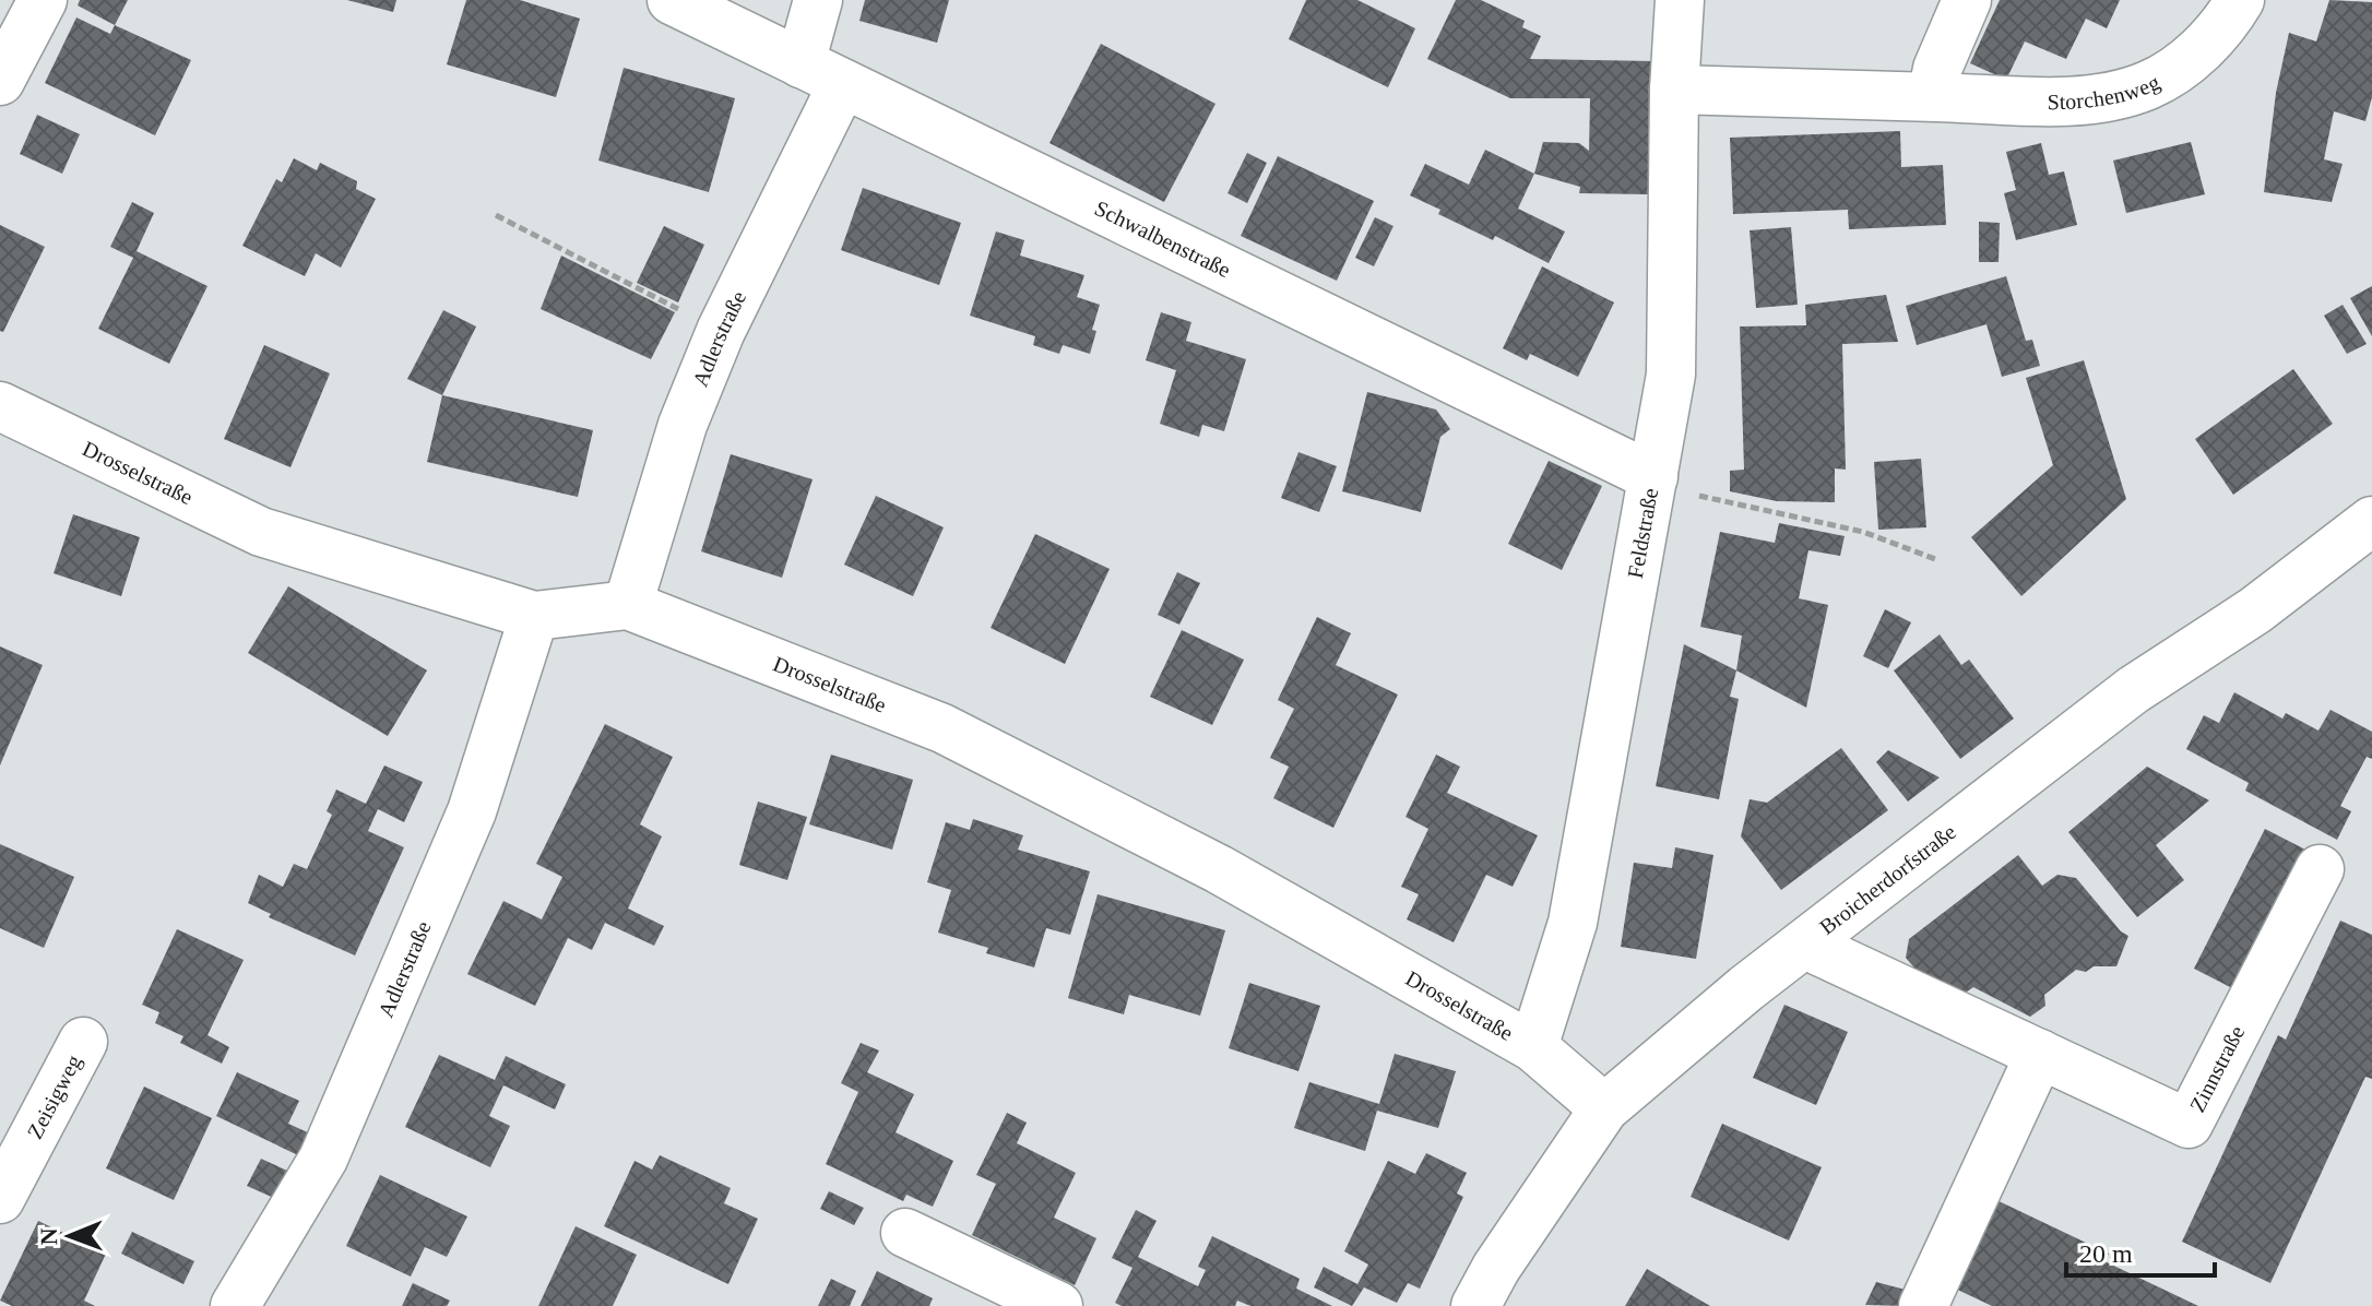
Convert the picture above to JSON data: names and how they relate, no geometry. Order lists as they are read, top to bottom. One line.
{"streets":{"street":["Storchenweg","Schwalbenstraße","Adlerstraße","Drosselstraße","Feldstraße","Broicherdorfstraße","Zinnstraße","Zeisigweg"]},"crossings":[["Storchenweg","Feldstraße"],["Schwalbenstraße","Adlerstraße"],["Schwalbenstraße","Feldstraße"],["Adlerstraße","Drosselstraße"],["Drosselstraße","Feldstraße"],["Drosselstraße","Broicherdorfstraße"],["Broicherdorfstraße","Zinnstraße"]],"scale_bar":"20 m","north":"left"}
